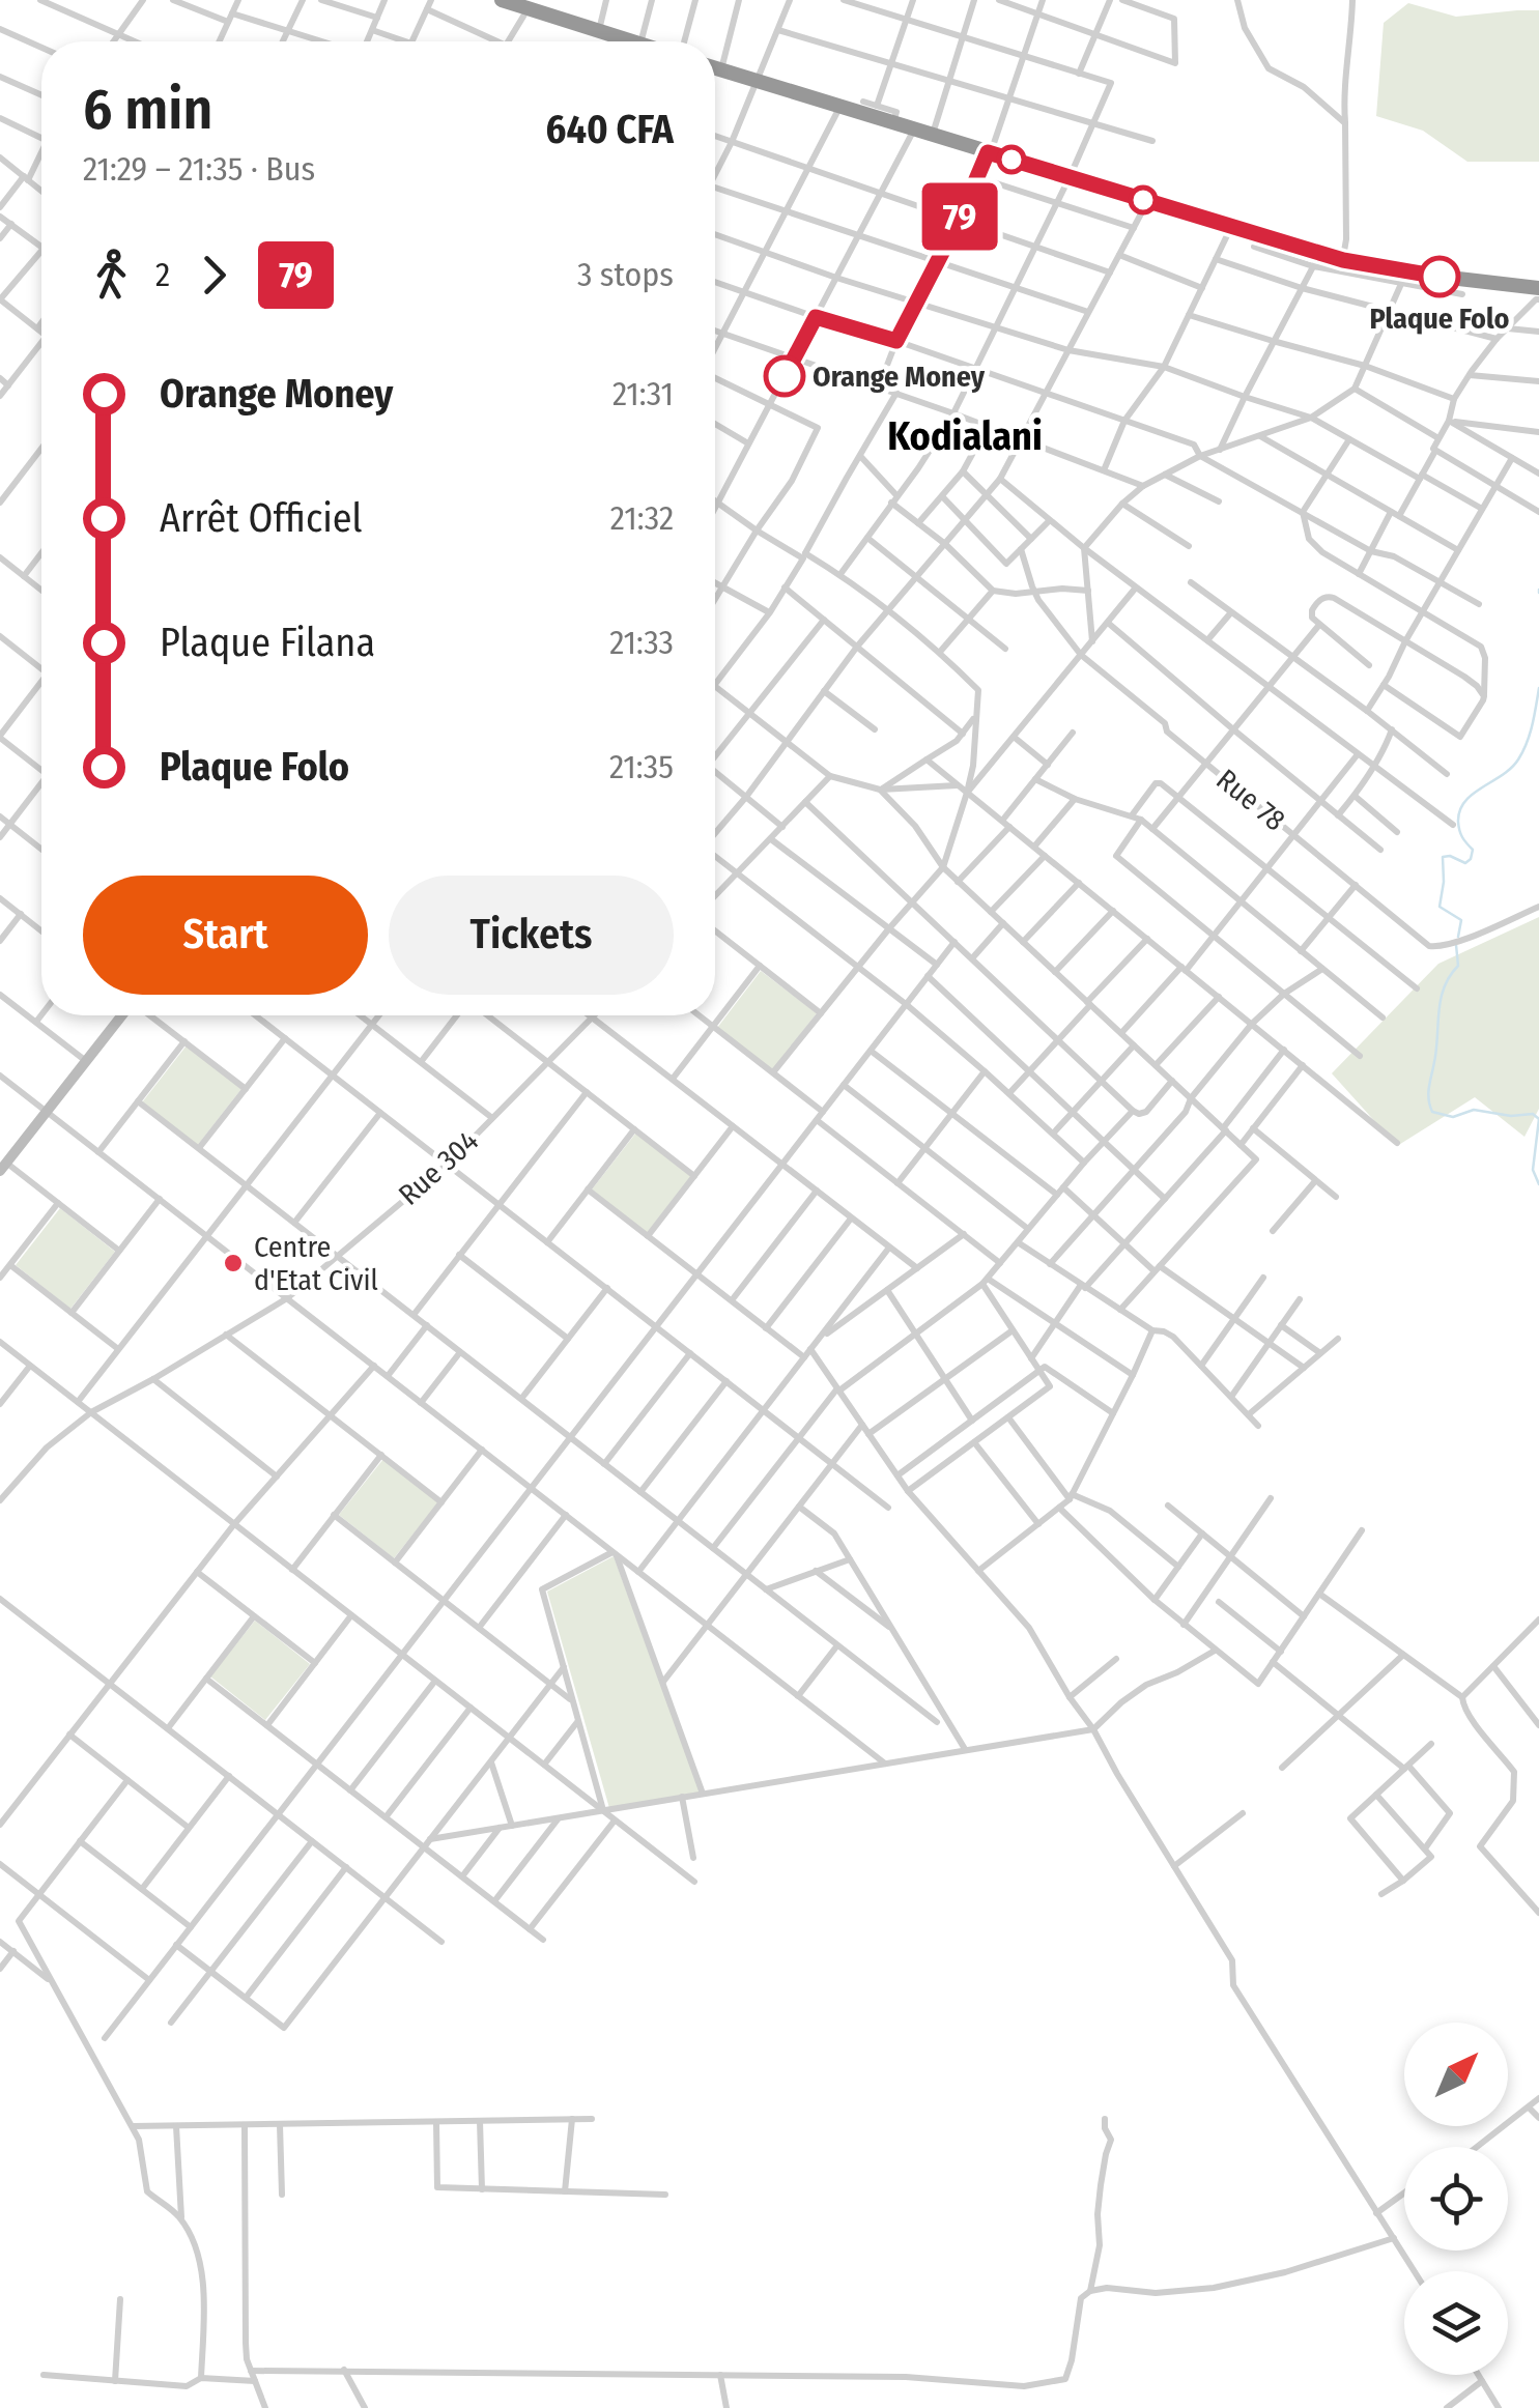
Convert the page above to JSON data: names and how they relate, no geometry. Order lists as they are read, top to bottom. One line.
{"streets":{"street":["Rue 78","Rue 304"]},"districts":["Kodialani"],"places":["Plaque Folo","Orange Money","Centre d'Etat Civil"],"lines":["bus line 79"],"north":"top right","page":{"on_map":"79","heading":["6 min","21:29 – 21:35 · Bus","640 CFA"],"legs":["2","79","3 stops"],"list":[{"name":"Orange Money","value":"21:31"},{"name":"Arrêt Officiel","value":"21:32"},{"name":"Plaque Filana","value":"21:33"},{"name":"Plaque Folo","value":"21:35"}],"buttons":["Start","Tickets"]}}
